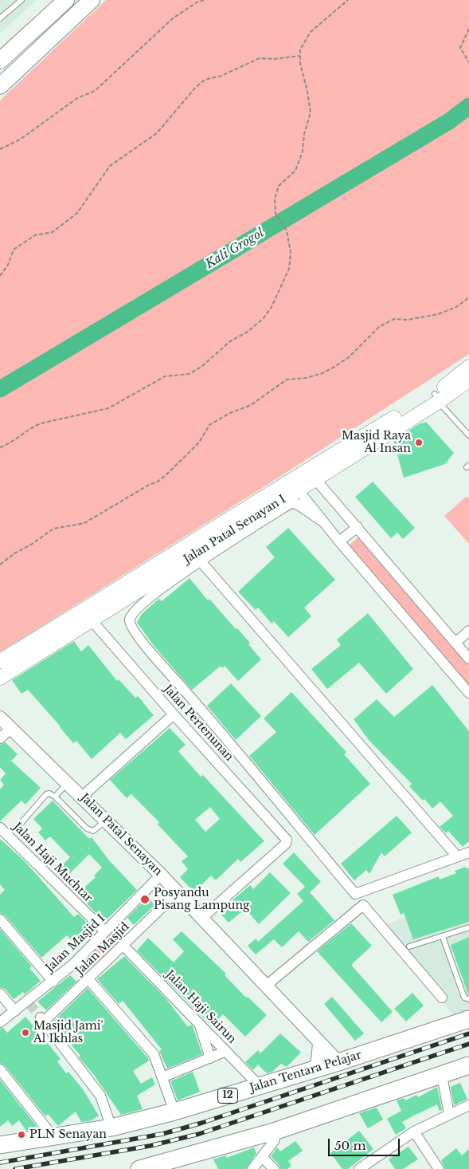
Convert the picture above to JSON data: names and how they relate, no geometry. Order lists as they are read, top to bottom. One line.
{"streets":{"highway":["Jalan Tentara Pelajar","12"],"main road":["Jalan Patal Senayan I"],"street":["Jalan Pertenunan","Jalan Patal Senayan","Jalan Haji Muchtar","Jalan Masjid I","Jalan Masjid","Jalan Haji Sairun"]},"crossings":[["Jalan Patal Senayan I","Jalan Pertenunan"],["Jalan Pertenunan","Jalan Patal Senayan"],["Jalan Patal Senayan","Jalan Masjid I"],["Jalan Patal Senayan","Jalan Masjid"],["Jalan Patal Senayan","Jalan Tentara Pelajar"],["Jalan Haji Muchtar","Jalan Masjid I"],["Jalan Masjid","Jalan Haji Sairun"],["Jalan Masjid","Jalan Tentara Pelajar"],["Jalan Haji Sairun","Jalan Tentara Pelajar"]],"water":["Kali Grogol"],"places":["Masjid Raya Al Insan","Posyandu Pisang Lampung","Masjid Jami' Al Ikhlas","PLN Senayan"],"scale_bar":"50 m"}
